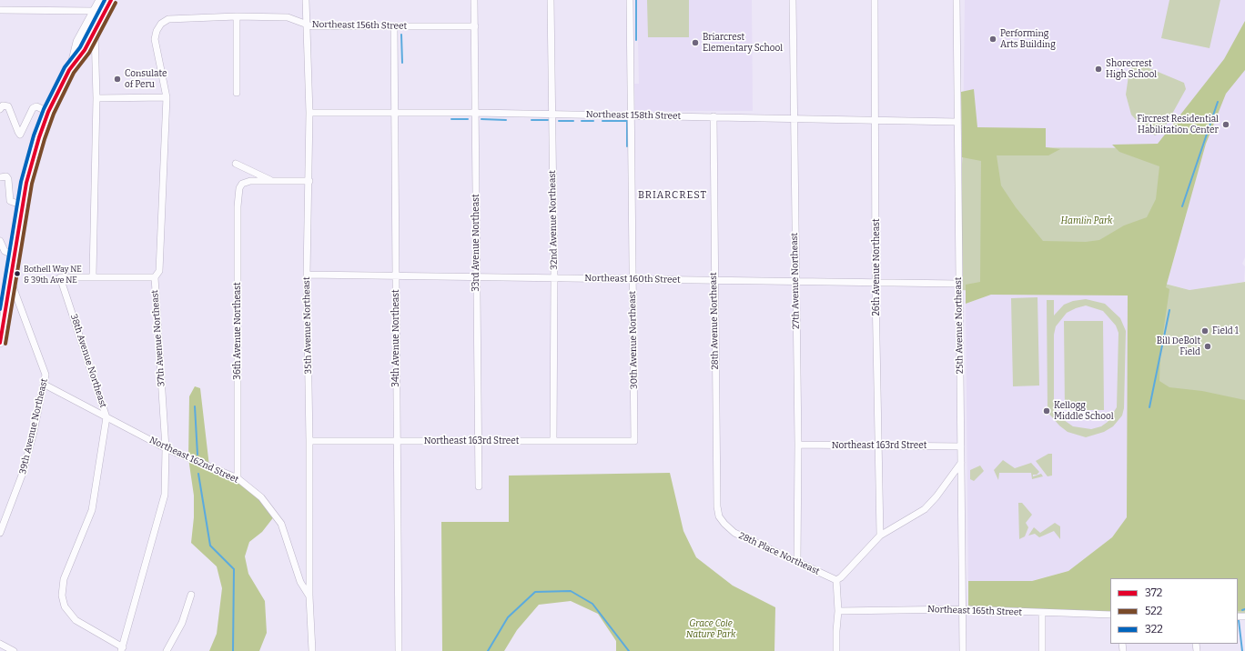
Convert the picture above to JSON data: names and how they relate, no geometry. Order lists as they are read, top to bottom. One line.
{"streets":{"street":["Northeast 156th Street","Northeast 158th Street","32nd Avenue Northeast","33rd Avenue Northeast","26th Avenue Northeast","Northeast 160th Street","27th Avenue Northeast","28th Avenue Northeast","35th Avenue Northeast","25th Avenue Northeast","36th Avenue Northeast","37th Avenue Northeast","34th Avenue Northeast","30th Avenue Northeast","38th Avenue Northeast","39th Avenue Northeast","Northeast 163rd Street","Northeast 162nd Street","28th Place Northeast","Northeast 165th Street"]},"crossings":[["Northeast 156th Street","33rd Avenue Northeast"],["Northeast 156th Street","35th Avenue Northeast"],["Northeast 156th Street","37th Avenue Northeast"],["Northeast 156th Street","34th Avenue Northeast"],["Northeast 158th Street","32nd Avenue Northeast"],["Northeast 158th Street","33rd Avenue Northeast"],["Northeast 158th Street","26th Avenue Northeast"],["Northeast 158th Street","27th Avenue Northeast"],["Northeast 158th Street","28th Avenue Northeast"],["Northeast 158th Street","35th Avenue Northeast"],["Northeast 158th Street","25th Avenue Northeast"],["Northeast 158th Street","34th Avenue Northeast"],["Northeast 158th Street","30th Avenue Northeast"],["32nd Avenue Northeast","Northeast 160th Street"],["32nd Avenue Northeast","Northeast 163rd Street"],["33rd Avenue Northeast","Northeast 160th Street"],["33rd Avenue Northeast","Northeast 163rd Street"],["26th Avenue Northeast","Northeast 160th Street"],["26th Avenue Northeast","Northeast 163rd Street"],["Northeast 160th Street","27th Avenue Northeast"],["Northeast 160th Street","28th Avenue Northeast"],["Northeast 160th Street","35th Avenue Northeast"],["Northeast 160th Street","25th Avenue Northeast"],["Northeast 160th Street","34th Avenue Northeast"],["Northeast 160th Street","30th Avenue Northeast"],["27th Avenue Northeast","Northeast 163rd Street"],["27th Avenue Northeast","28th Place Northeast"],["28th Avenue Northeast","28th Place Northeast"],["35th Avenue Northeast","Northeast 163rd Street"],["35th Avenue Northeast","Northeast 162nd Street"],["25th Avenue Northeast","Northeast 163rd Street"],["25th Avenue Northeast","Northeast 165th Street"],["36th Avenue Northeast","Northeast 162nd Street"],["37th Avenue Northeast","38th Avenue Northeast"],["37th Avenue Northeast","Northeast 162nd Street"],["34th Avenue Northeast","Northeast 163rd Street"],["30th Avenue Northeast","Northeast 163rd Street"],["38th Avenue Northeast","Northeast 162nd Street"],["39th Avenue Northeast","Northeast 162nd Street"]],"districts":["BRIARCREST"],"parks":["Hamlin Park","Grace Cole Nature Park"],"places":["Performing Arts Building","Briarcrest Elementary School","Shorecrest High School","Consulate of Peru","Fircrest Residential Habilitation Center","Bothell Way NE & 39th Ave NE","Field 1","Bill DeBolt Field","Kellogg Middle School"],"lines":["transit line 372","transit line 322","transit line 522"],"legend":["372","522","322"]}
